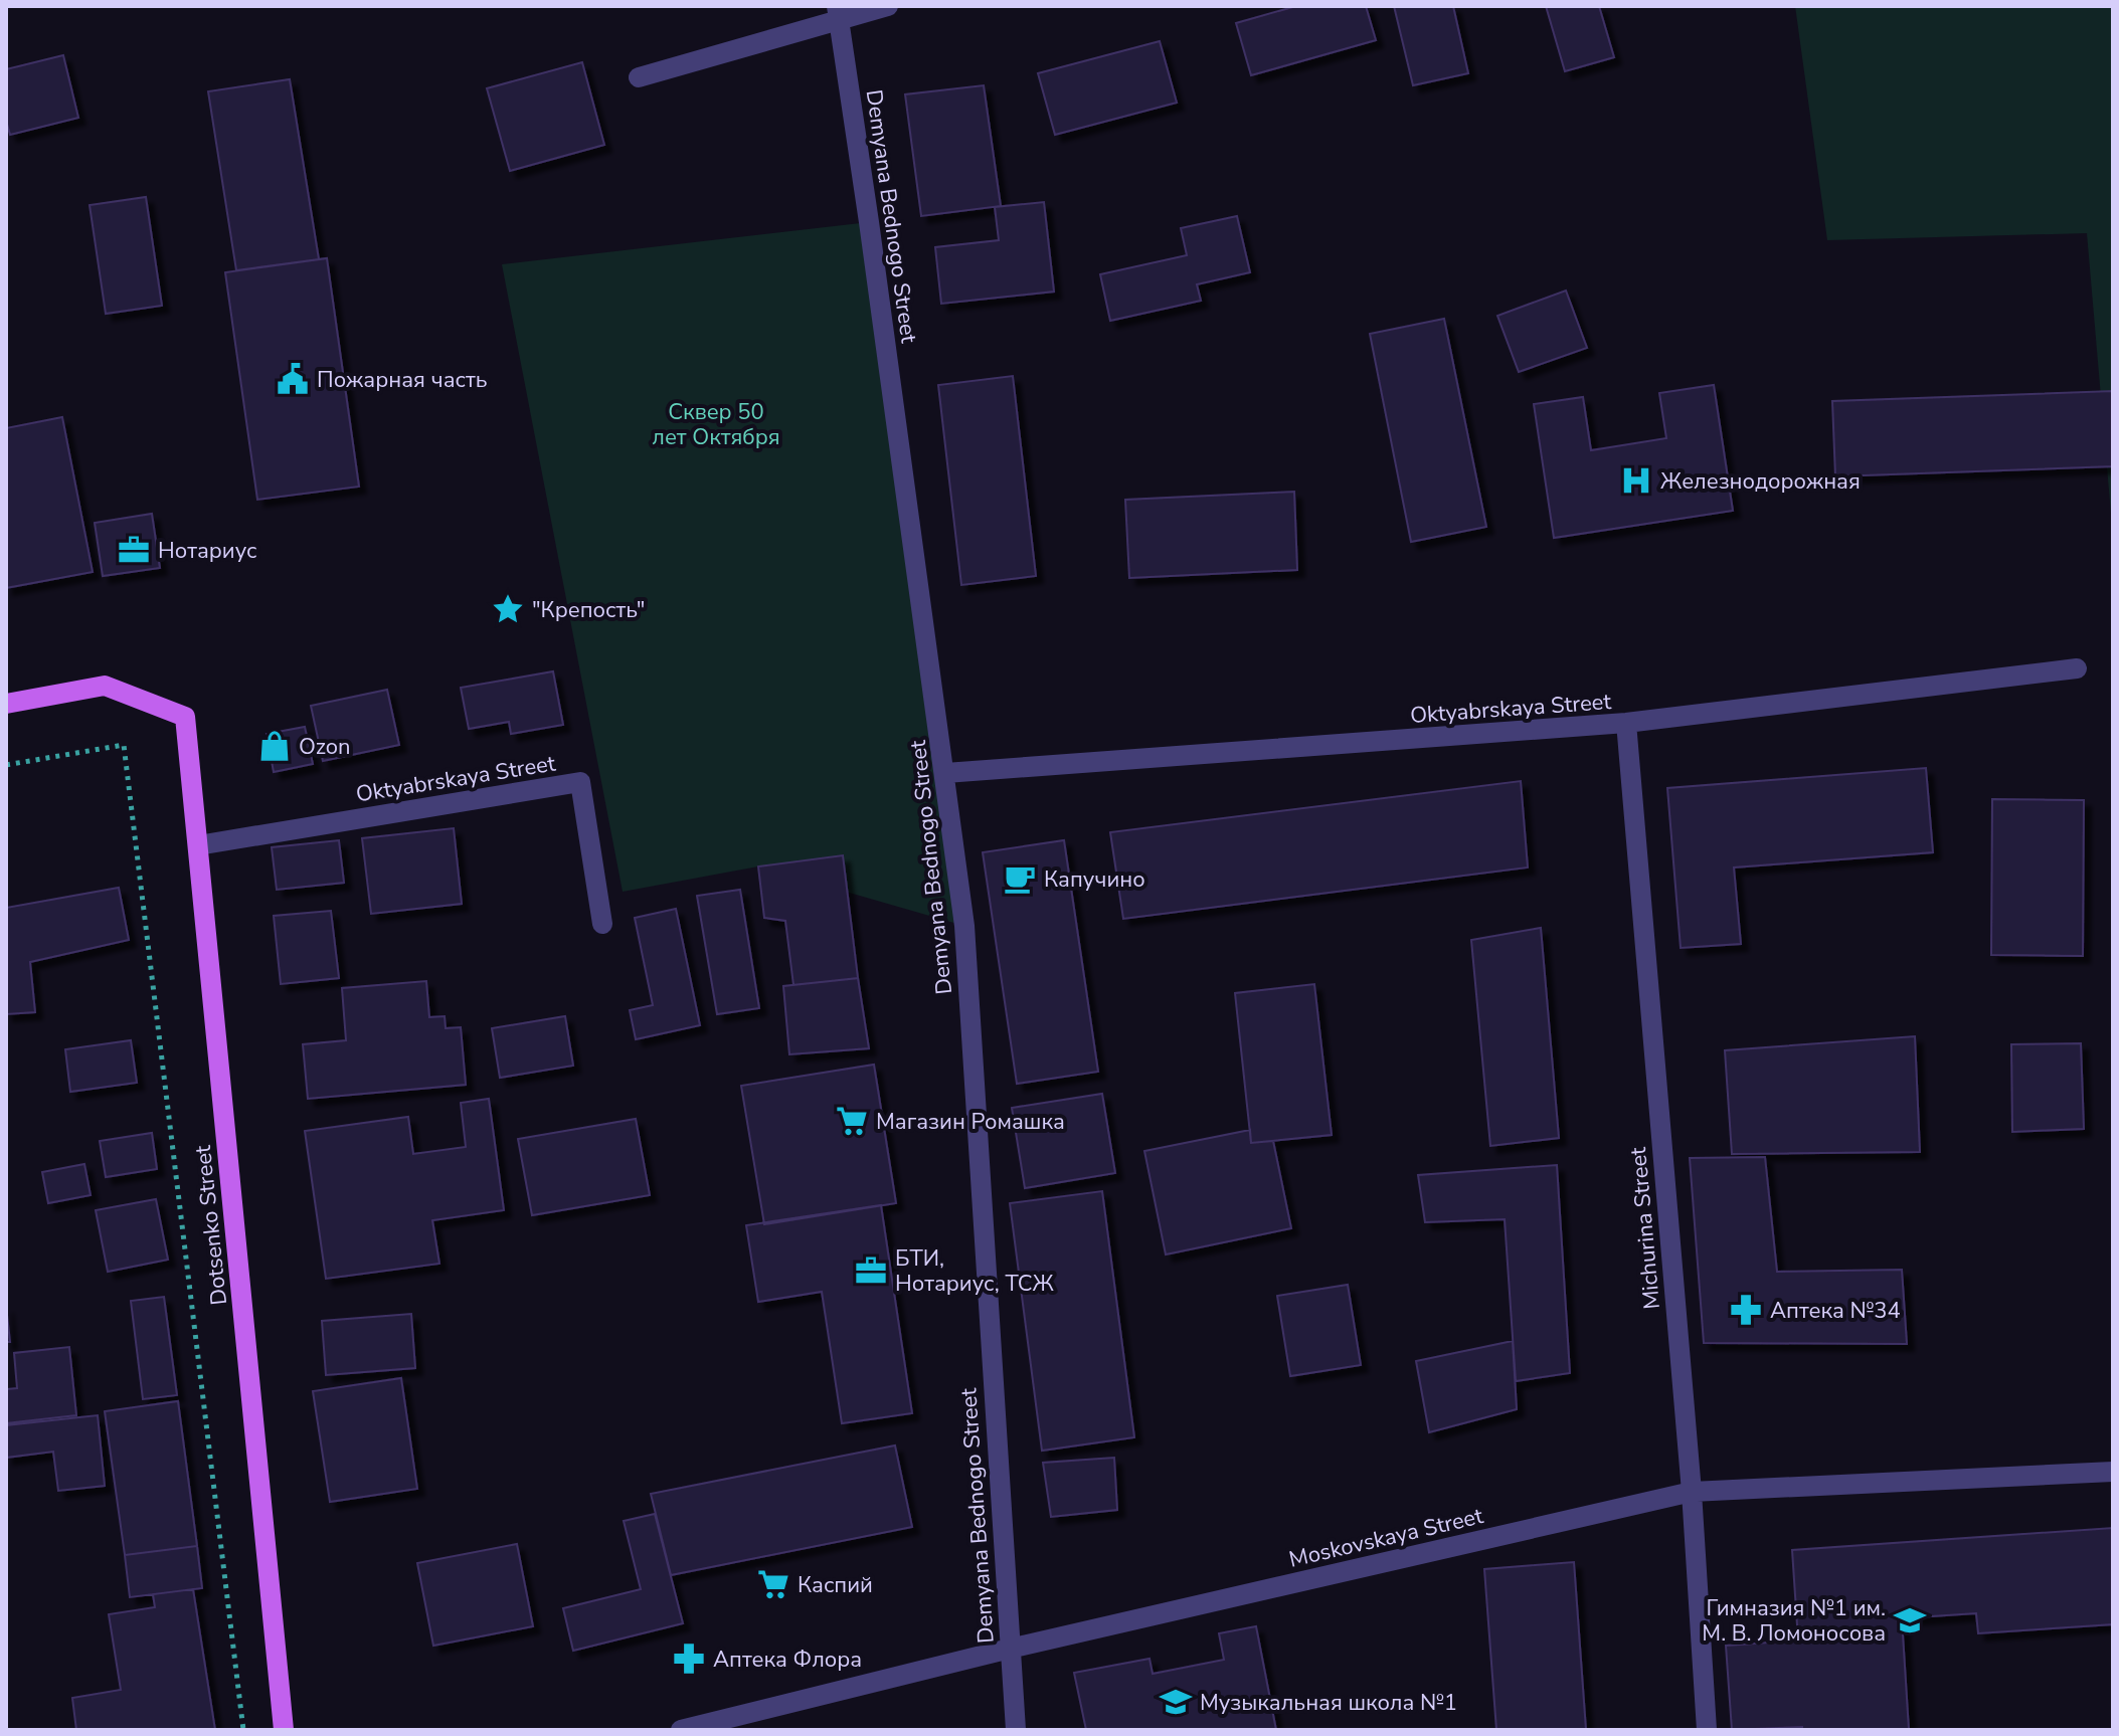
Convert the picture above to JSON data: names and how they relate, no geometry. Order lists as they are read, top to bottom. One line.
{"streets":{"main road":["Dotsenko Street"],"street":["Demyana Bednogo Street","Oktyabrskaya Street","Michurina Street","Moskovskaya Street"]},"crossings":[["Demyana Bednogo Street","Oktyabrskaya Street"],["Demyana Bednogo Street","Moskovskaya Street"],["Oktyabrskaya Street","Dotsenko Street"],["Oktyabrskaya Street","Michurina Street"],["Michurina Street","Moskovskaya Street"]],"parks":["Сквер 50 лет Октября"],"places":{"public building":["Пожарная часть"],"hospital":["Железнодорожная"],"office":["Нотариус","БТИ, Нотариус, ТСЖ"],"place":["\"Крепость\""],"shop":["Ozon"],"cafe":["Капучино"],"supermarket":["Магазин Ромашка","Каспий"],"pharmacy":["Аптека №34","Аптека Флора"],"school or university":["Гимназия №1 им. М. В. Ломоносова","Музыкальная школа №1"]}}
